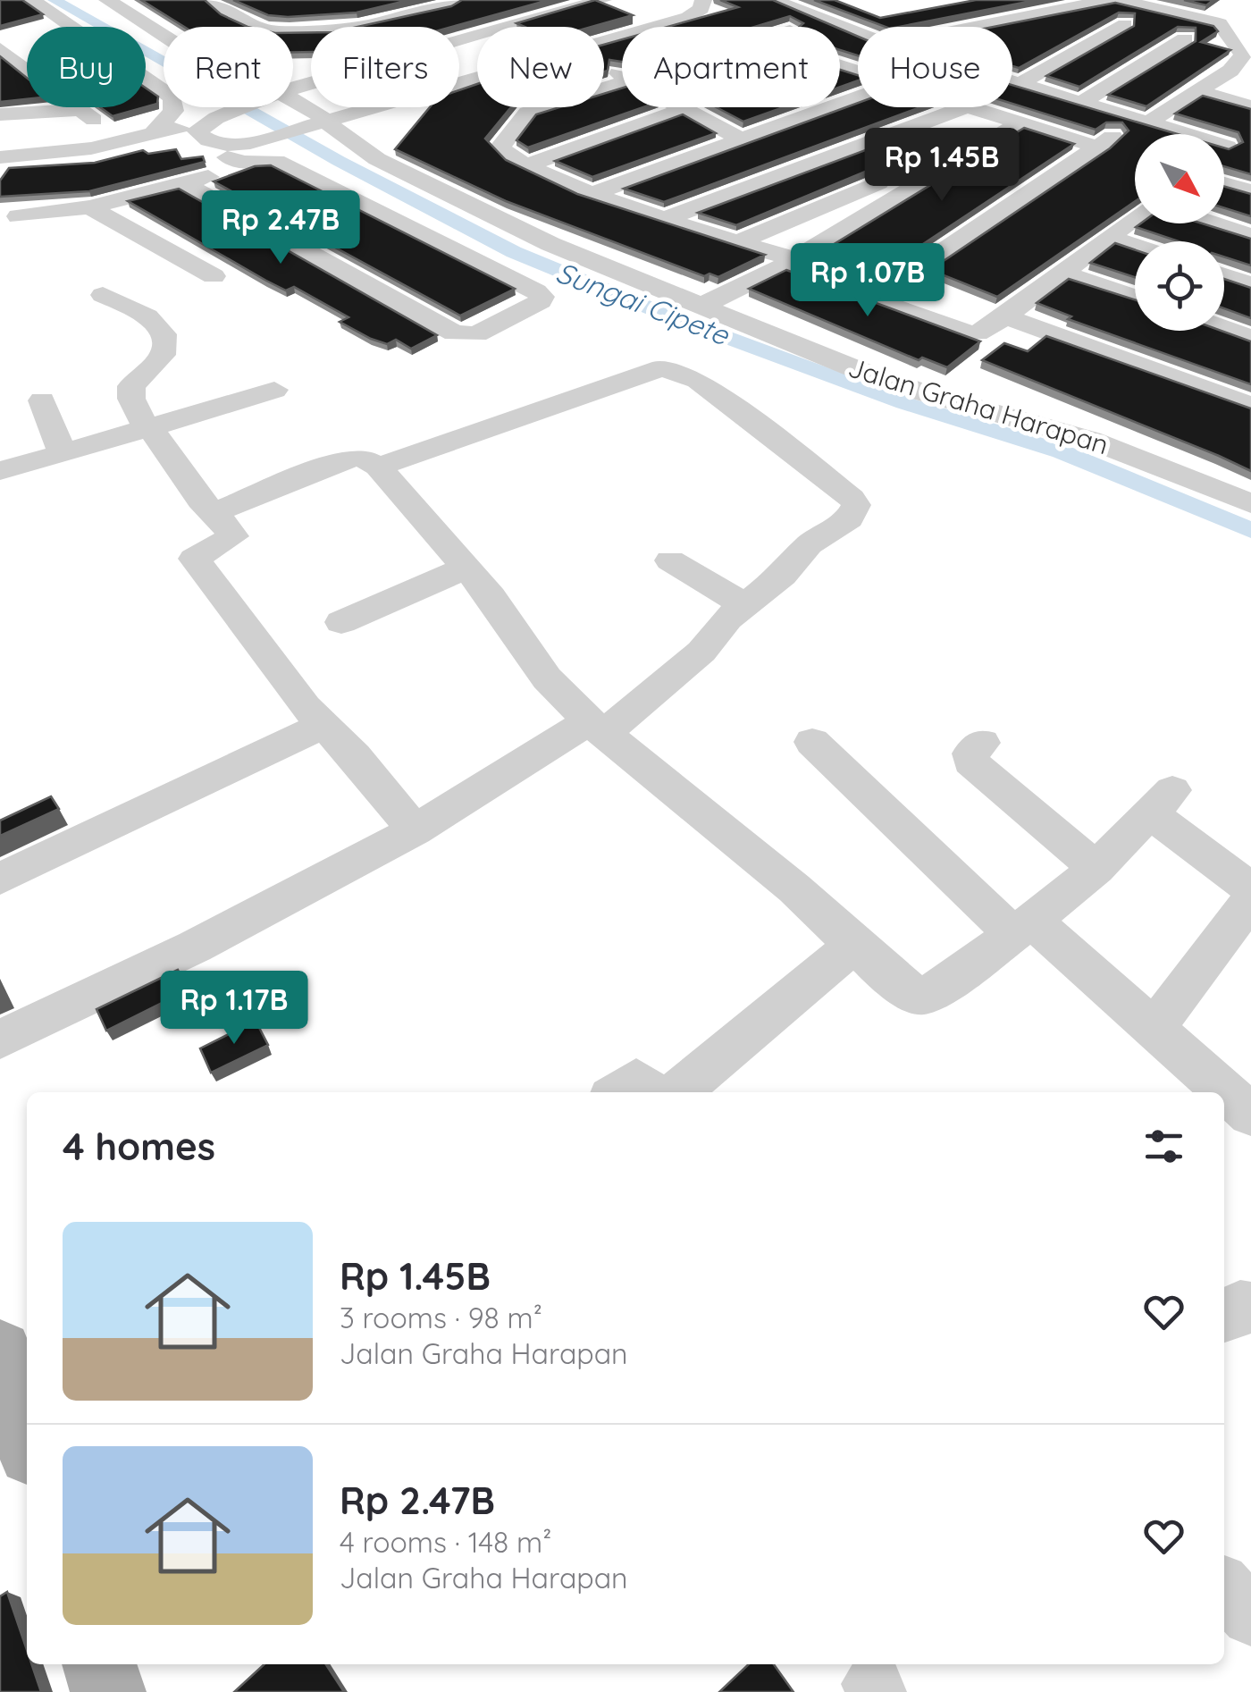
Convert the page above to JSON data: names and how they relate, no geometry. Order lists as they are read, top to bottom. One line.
{"streets":{"street":["Jalan Graha Harapan"]},"water":["Sungai Cipete"],"north":"bottom right","page":{"chip":["Buy","Rent","Filters","New","Apartment","House"],"price":["Rp 1.45B","Rp 2.47B","Rp 1.07B","Rp 1.17B"],"heading":"4 homes","list":[{"name":"Rp 1.45B","note":"3 rooms · 98 m² · Jalan Graha Harapan"},{"name":"Rp 2.47B","note":"4 rooms · 148 m² · Jalan Graha Harapan"}]}}
